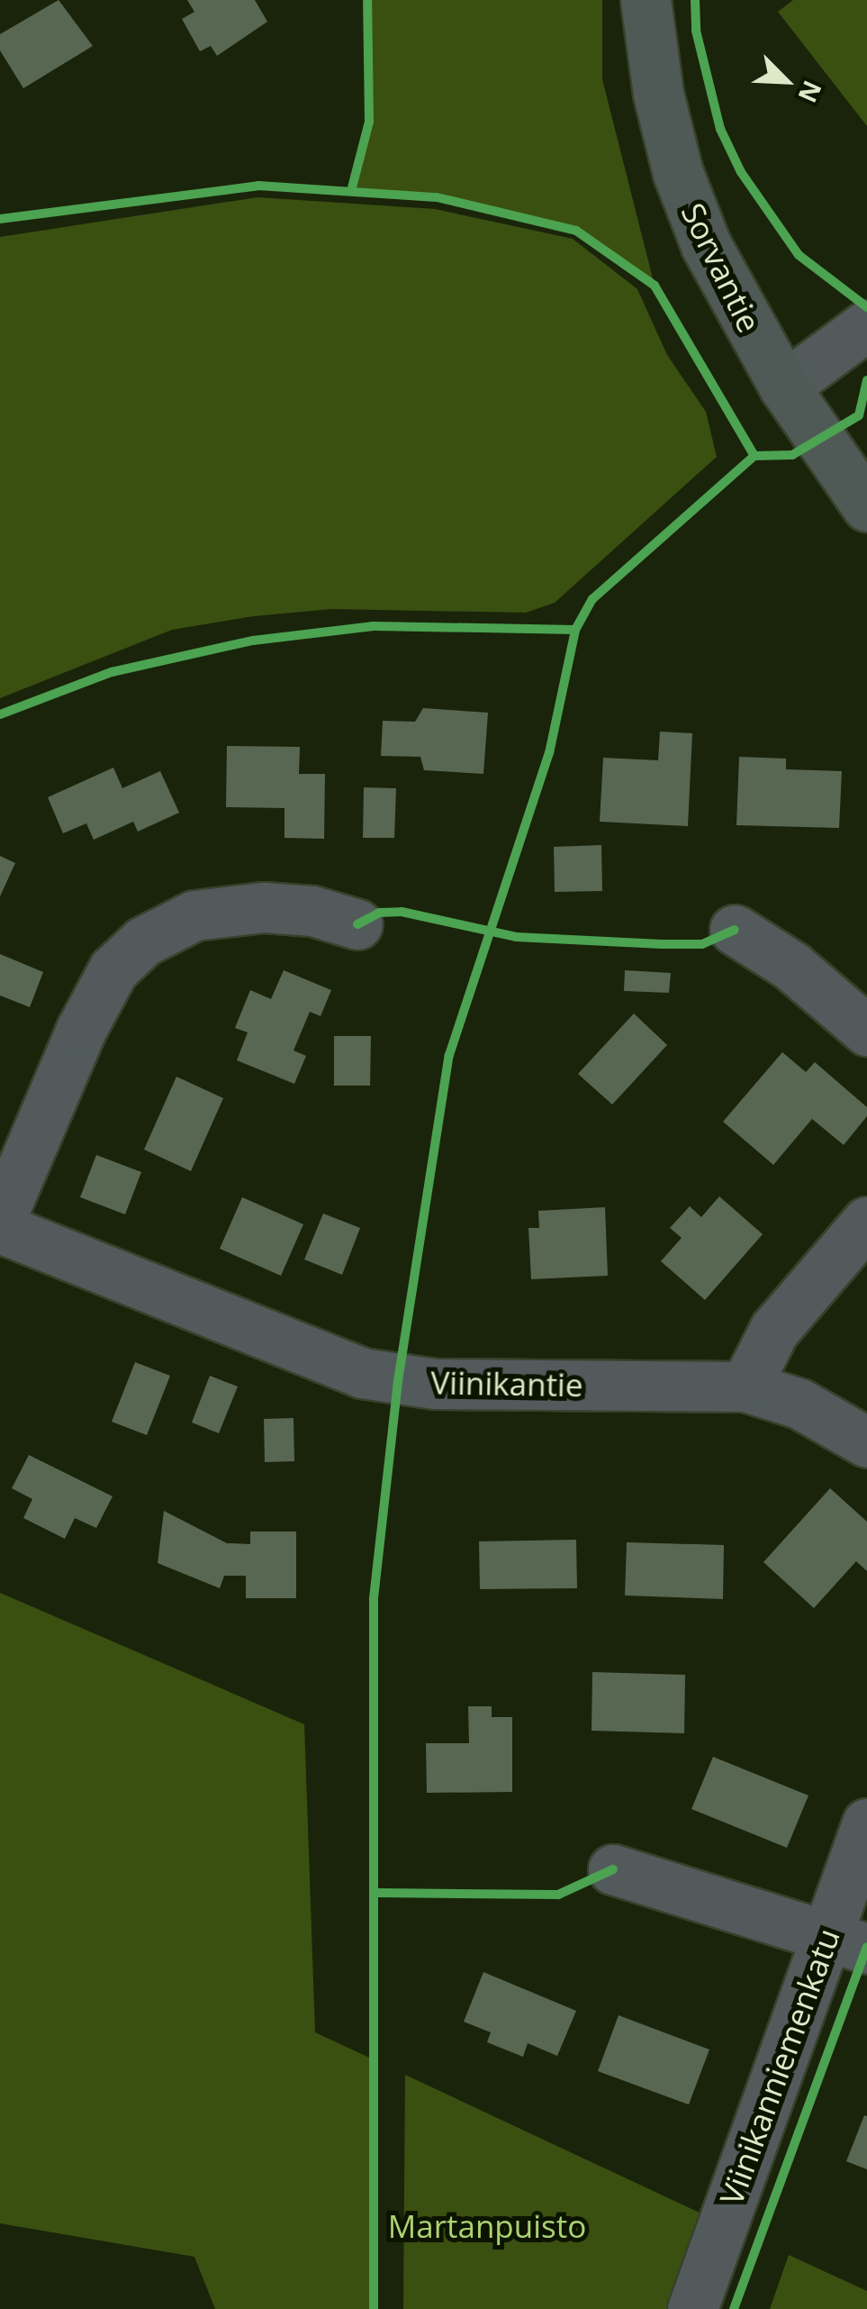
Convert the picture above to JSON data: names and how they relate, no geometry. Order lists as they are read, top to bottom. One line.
{"streets":{"main road":["Sorvantie"],"street":["Viinikantie","Viinikanniemenkatu"]},"parks":["Martanpuisto"],"north":"bottom right"}
